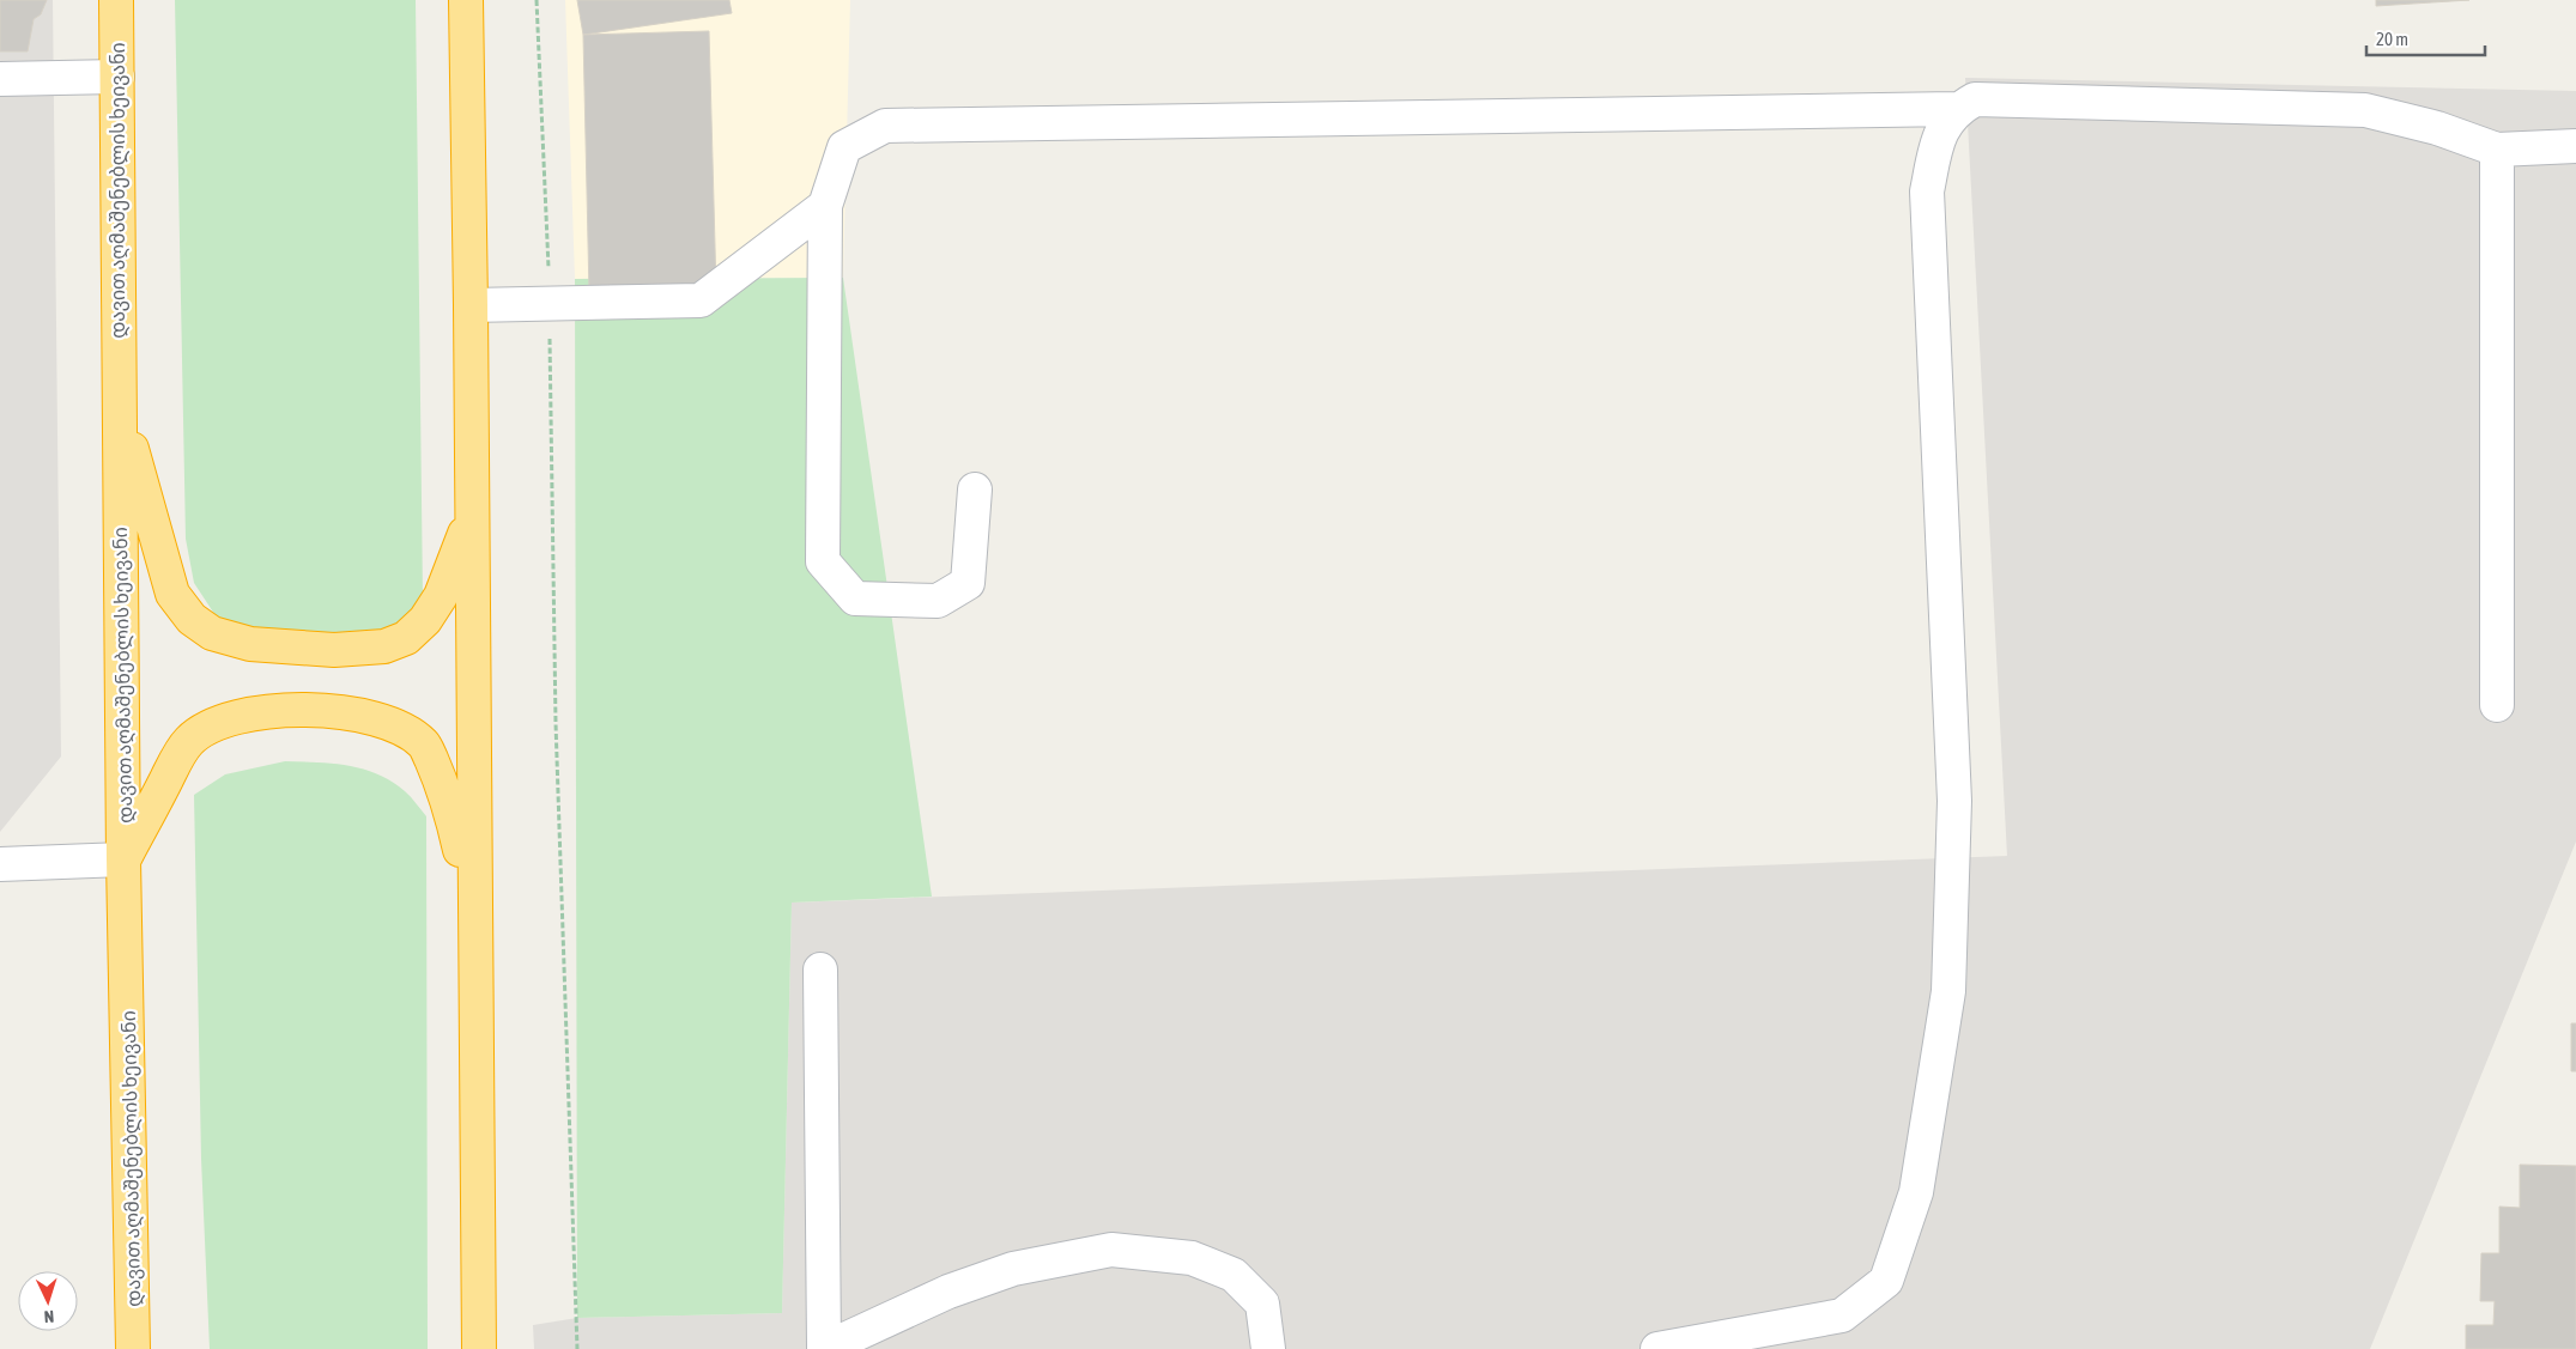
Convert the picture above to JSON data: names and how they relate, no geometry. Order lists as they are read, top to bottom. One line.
{"streets":{"highway":["დავით აღმაშენებლის ხეივანი"]},"scale_bar":"20 m","north":"bottom"}
